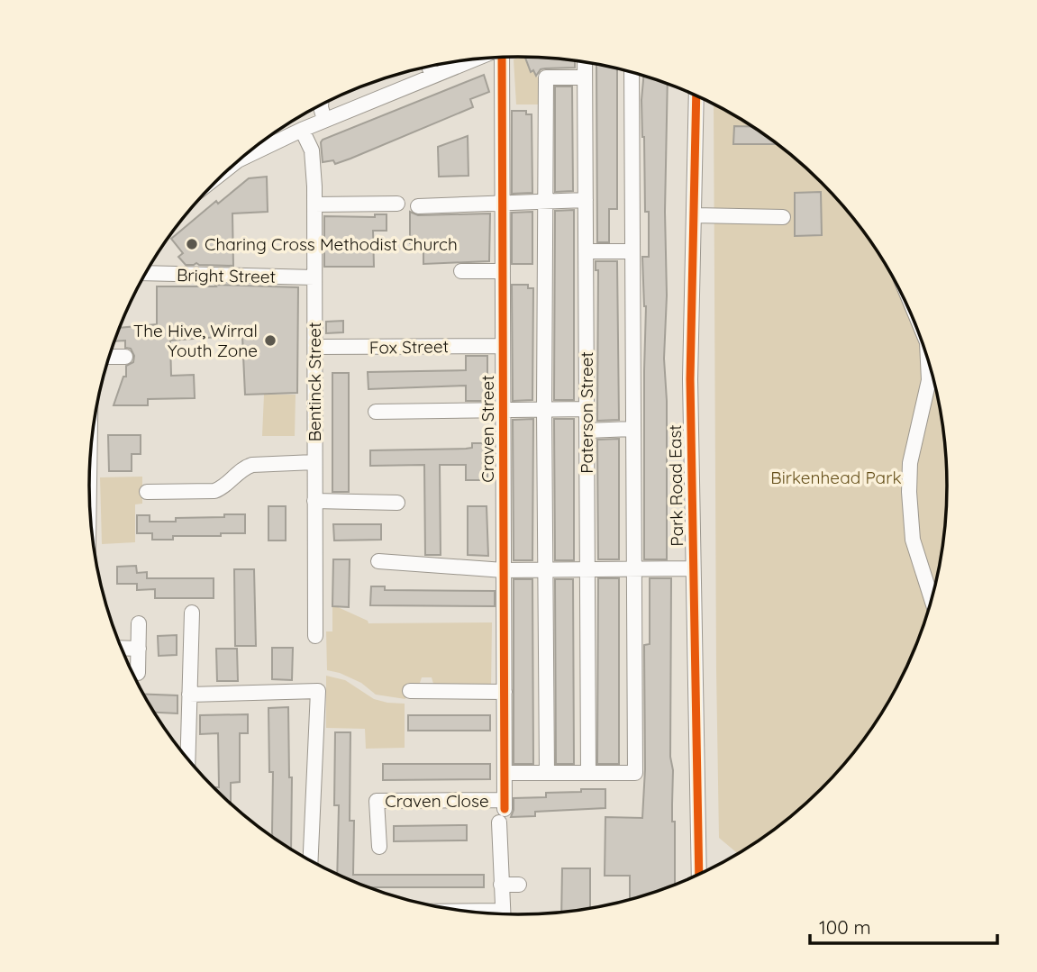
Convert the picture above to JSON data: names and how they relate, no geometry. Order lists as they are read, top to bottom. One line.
{"streets":{"street":["Bright Street","Fox Street","Bentinck Street","Paterson Street","Craven Street","Park Road East","Craven Close"]},"crossings":[["Bright Street","Bentinck Street"],["Fox Street","Bentinck Street"],["Fox Street","Craven Street"],["Craven Street","Craven Close"]],"parks":["Birkenhead Park"],"places":["Charing Cross Methodist Church","The Hive, Wirral Youth Zone"],"scale_bar":"100 m"}
